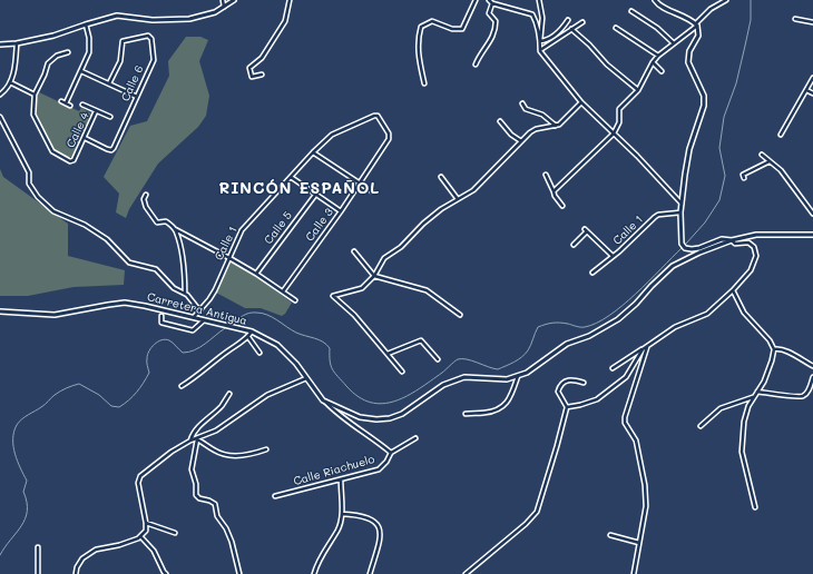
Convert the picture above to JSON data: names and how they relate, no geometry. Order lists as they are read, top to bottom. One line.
{"streets":{"street":["Calle 6","Calle 4","Calle 3","Calle 5","Calle 1","Carretera Antigua","Calle Riachuelo"]},"crossings":[["Calle 6","Calle 4"],["Calle 3","Calle 1"],["Calle 1","Carretera Antigua"]],"districts":["RINCÓN ESPAÑOL"]}
